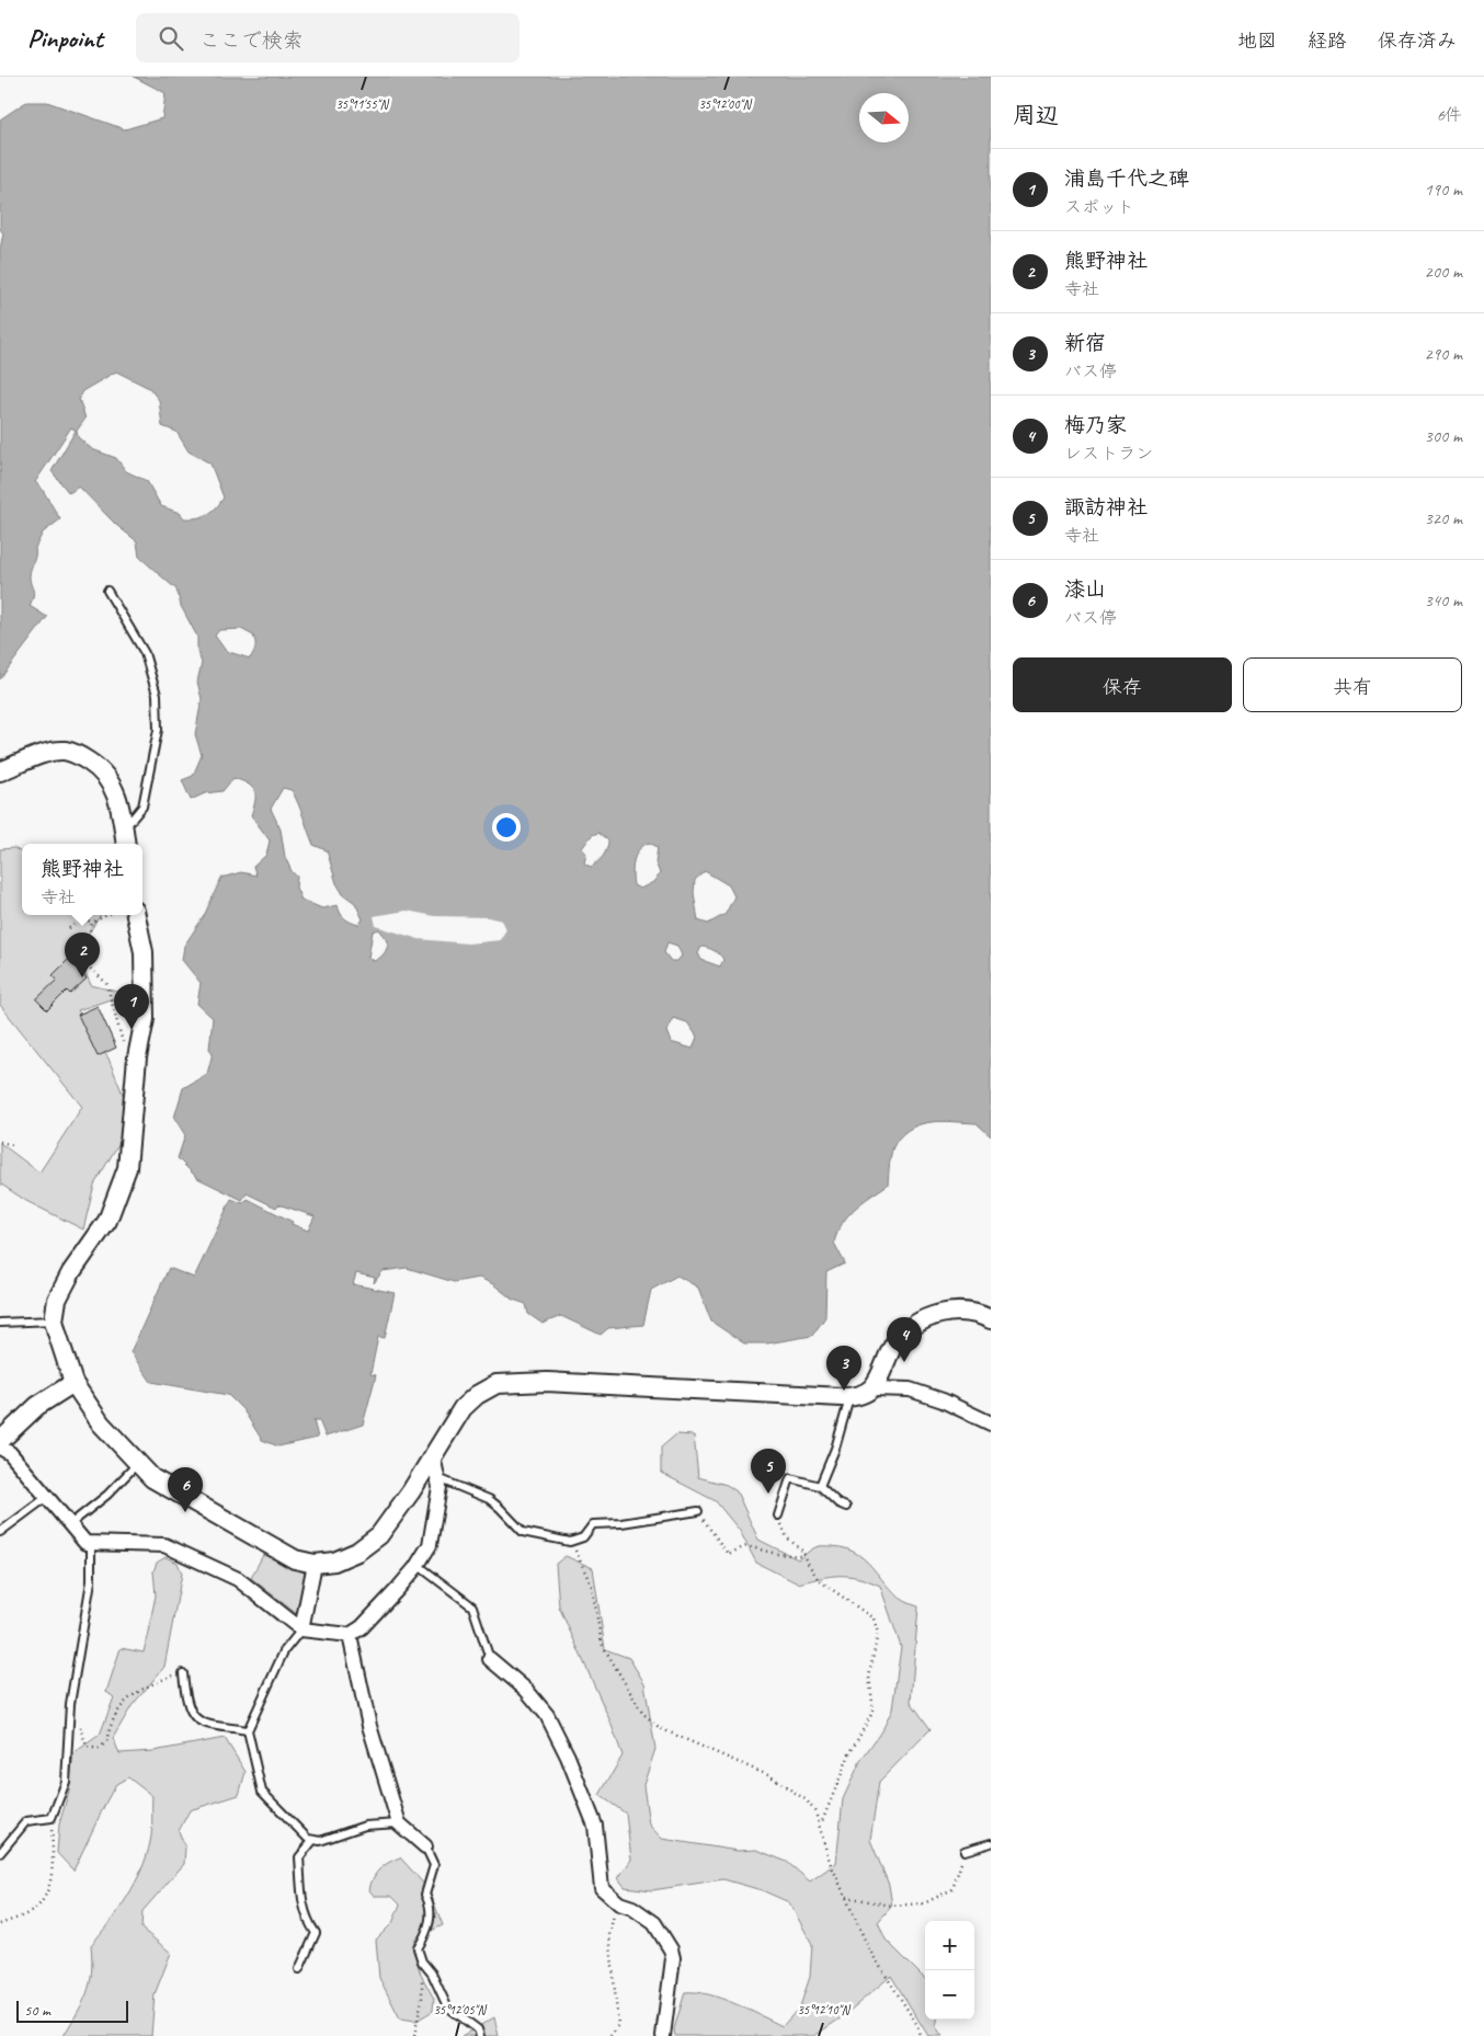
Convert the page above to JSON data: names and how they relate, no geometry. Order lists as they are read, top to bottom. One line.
{"scale_bar":"50 m","north":"right","page":{"header":"Pinpoint","search":"ここで検索","nav":["地図","経路","保存済み"],"heading":["周辺","6件"],"list":[{"mark":"1","name":"浦島千代之碑","note":"スポット","value":"190 m"},{"mark":"2","name":"熊野神社","note":"寺社","value":"200 m"},{"mark":"3","name":"新宿","note":"バス停","value":"290 m"},{"mark":"4","name":"梅乃家","note":"レストラン","value":"300 m"},{"mark":"5","name":"諏訪神社","note":"寺社","value":"320 m"},{"mark":"6","name":"漆山","note":"バス停","value":"340 m"}],"buttons":["保存","共有"],"popup":["熊野神社","寺社"],"pins":["2","1","4","3","5","6"],"map_buttons":["+","−"],"scale":"50 m"},"coordinates":["35°11'55\"N","35°12'00\"N","35°12'05\"N","35°12'10\"N"]}
